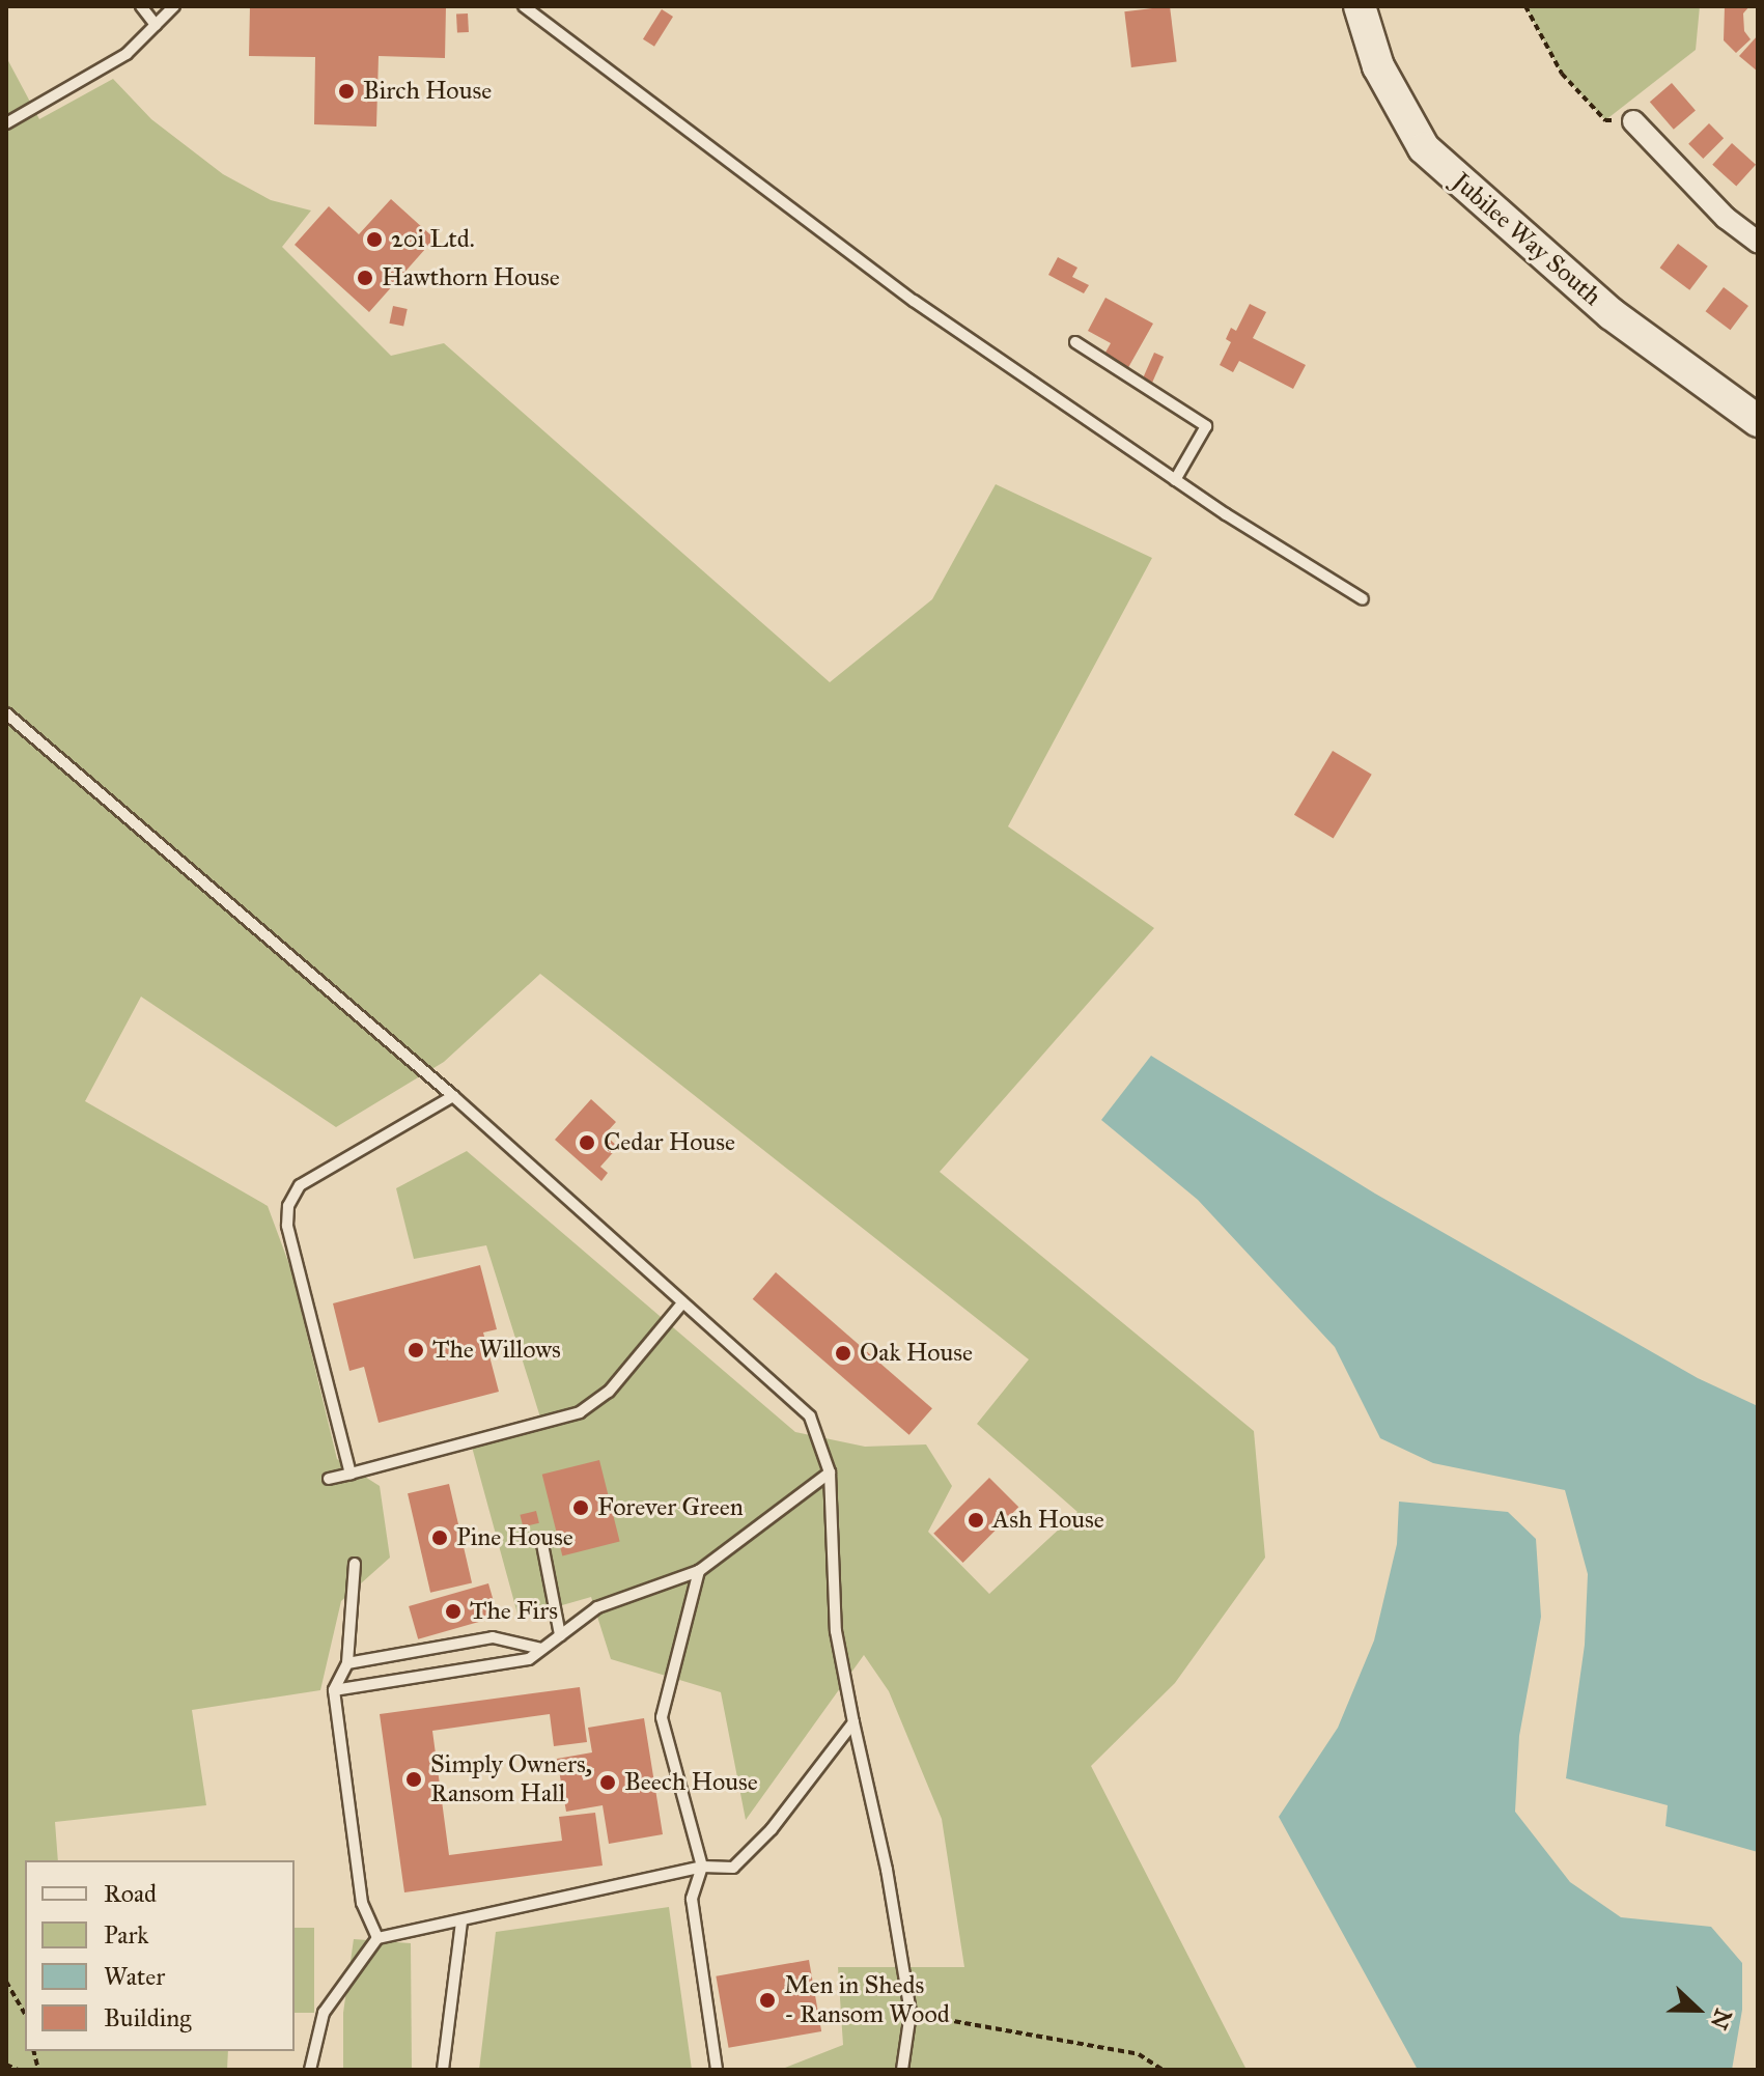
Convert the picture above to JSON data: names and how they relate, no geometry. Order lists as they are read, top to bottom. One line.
{"streets":{"street":["Jubilee Way South"]},"places":["Birch House","20i Ltd.","Hawthorn House","Cedar House","The Willows","Oak House","Forever Green","Ash House","Pine House","The Firs","Simply Owners, Ransom Hall","Beech House","Men in Sheds - Ransom Wood"],"legend":["Road","Park","Water","Building"],"north":"right"}
